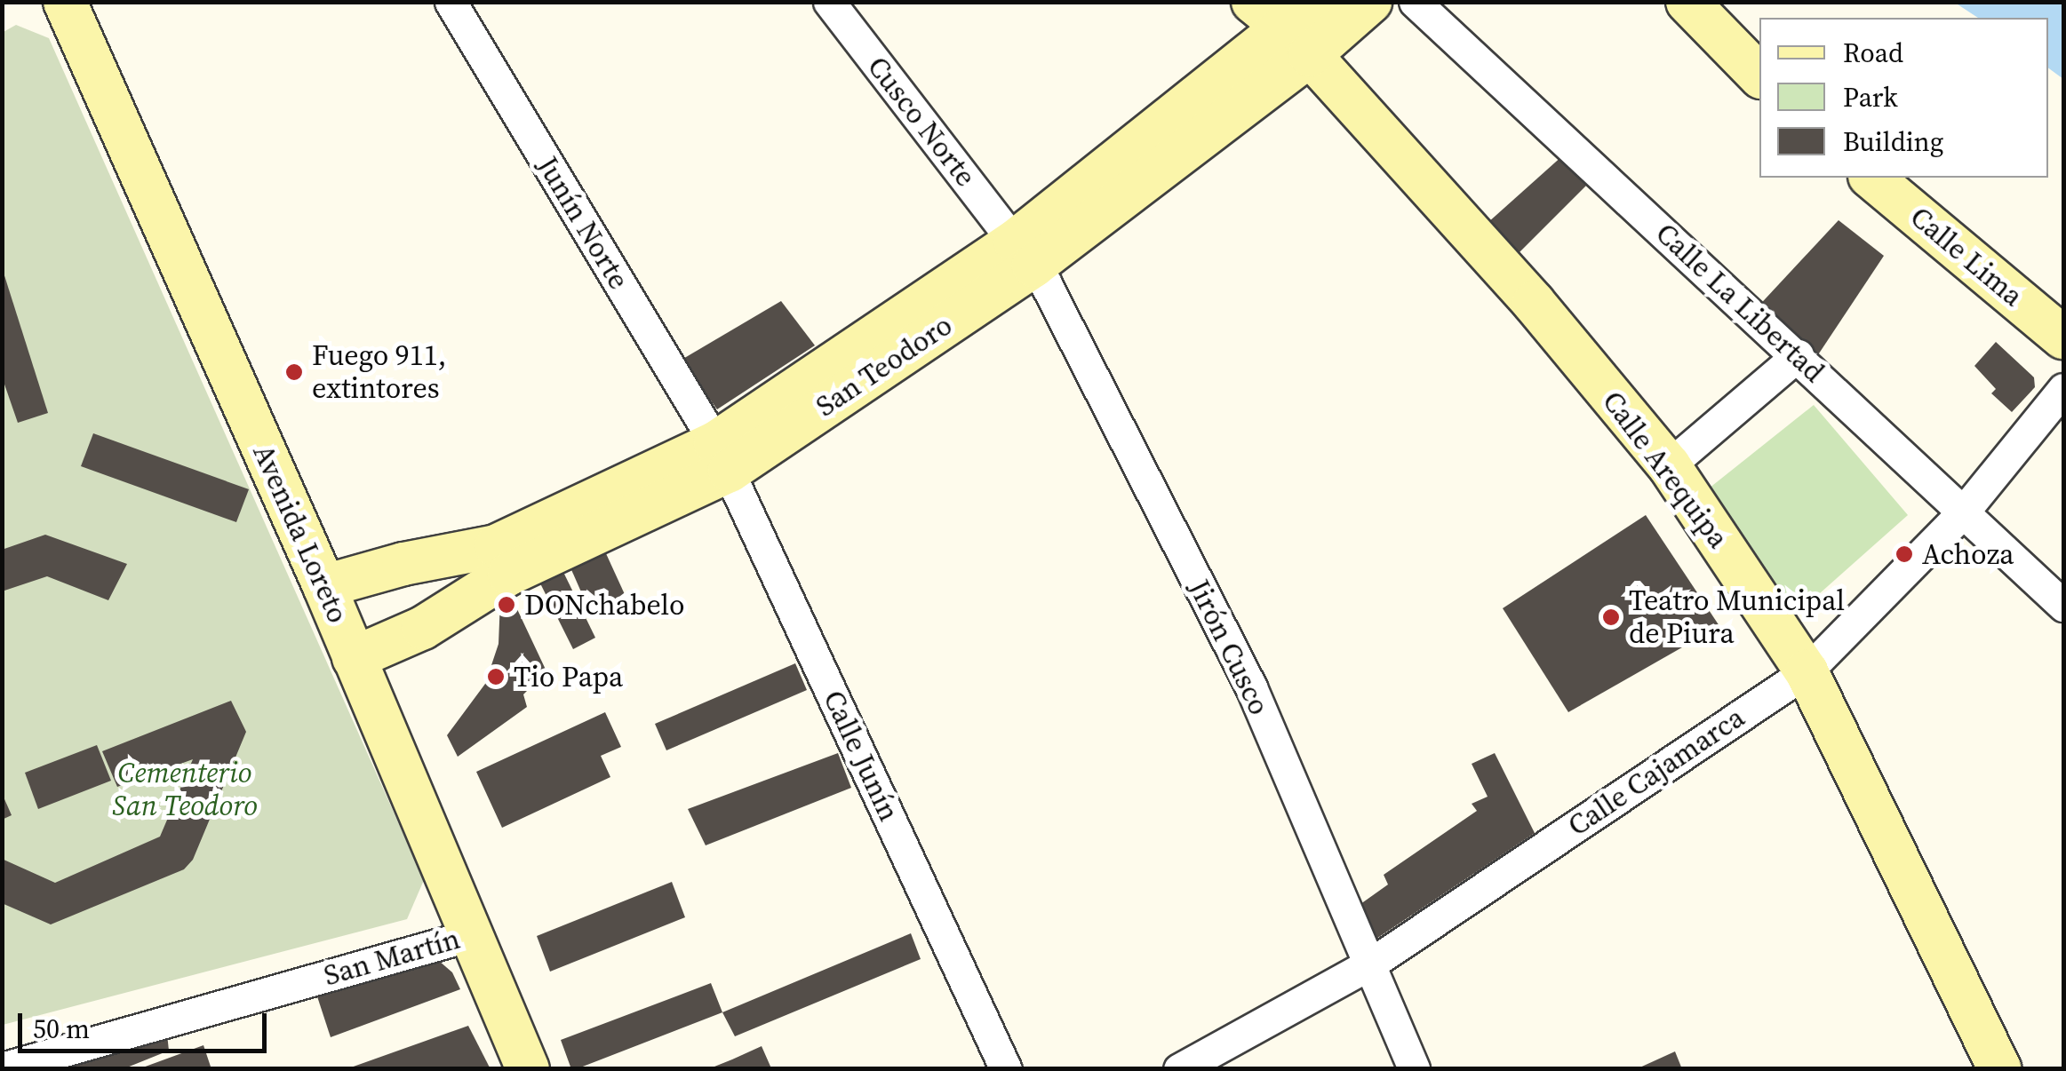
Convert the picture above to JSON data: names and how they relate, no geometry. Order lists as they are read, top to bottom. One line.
{"streets":{"street":["Cusco Norte","Junín Norte","Calle Lima","Calle La Libertad","San Teodoro","Calle Arequipa","Avenida Loreto","Jirón Cusco","Calle Junín","Calle Cajamarca","San Martín"]},"crossings":[["Cusco Norte","San Teodoro"],["Cusco Norte","Jirón Cusco"],["Junín Norte","San Teodoro"],["Junín Norte","Calle Junín"],["Calle La Libertad","Calle Cajamarca"],["San Teodoro","Calle Arequipa"],["San Teodoro","Avenida Loreto"],["San Teodoro","Jirón Cusco"],["San Teodoro","Calle Junín"],["Calle Arequipa","Calle Cajamarca"],["Avenida Loreto","San Martín"],["Jirón Cusco","Calle Cajamarca"]],"parks":["Cementerio San Teodoro"],"places":["Fuego 911, extintores","Achoza","DONchabelo","Teatro Municipal de Piura","Tio Papa"],"legend":["Road","Park","Building"],"scale_bar":"50 m"}
